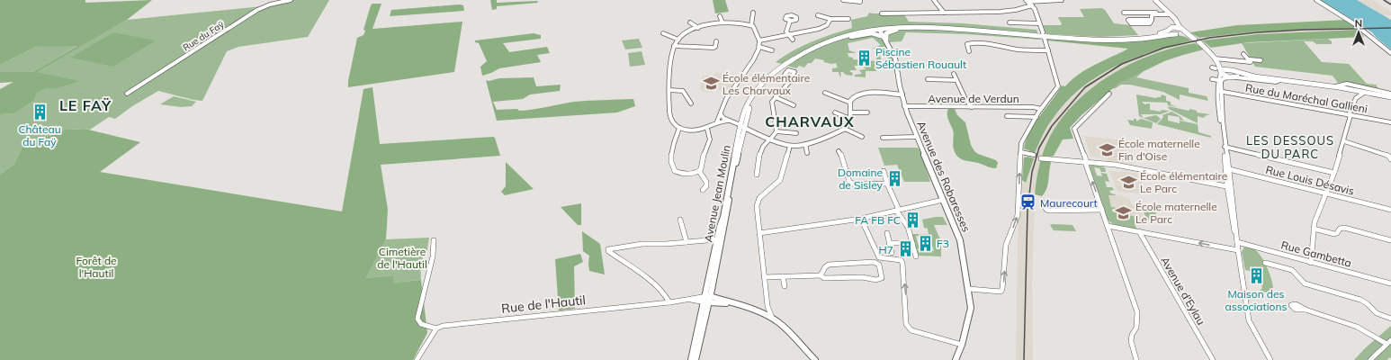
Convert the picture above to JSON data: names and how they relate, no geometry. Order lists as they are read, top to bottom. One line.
{"streets":{"main road":["Avenue Jean Moulin"],"street":["Rue du Faÿ","Avenue de Verdun","Rue du Maréchal Gallieni","Avenue des Robaresses","Rue Louis Désavis","Rue Gambetta","Avenue d'Eylau","Rue de l'Hautil"]},"crossings":[["Avenue de Verdun","Avenue des Robaresses"],["Avenue Jean Moulin","Rue de l'Hautil"]],"districts":["LE FAŸ","CHARVAUX","LES DESSOUS DU PARC"],"parks":["Cimetière de l'Hautil","Forêt de l'Hautil"],"places":{"building":["Piscine Sébastien Rouault","Château du Faÿ","Domaine de Sisley","FA FB FC","F3","H7","Maison des associations"],"school or university":["École élémentaire Les Charvaux","École maternelle Fin d'Oise","École élémentaire Le Parc","École maternelle Le Parc"],"station":["Maurecourt"]},"north":"top"}
